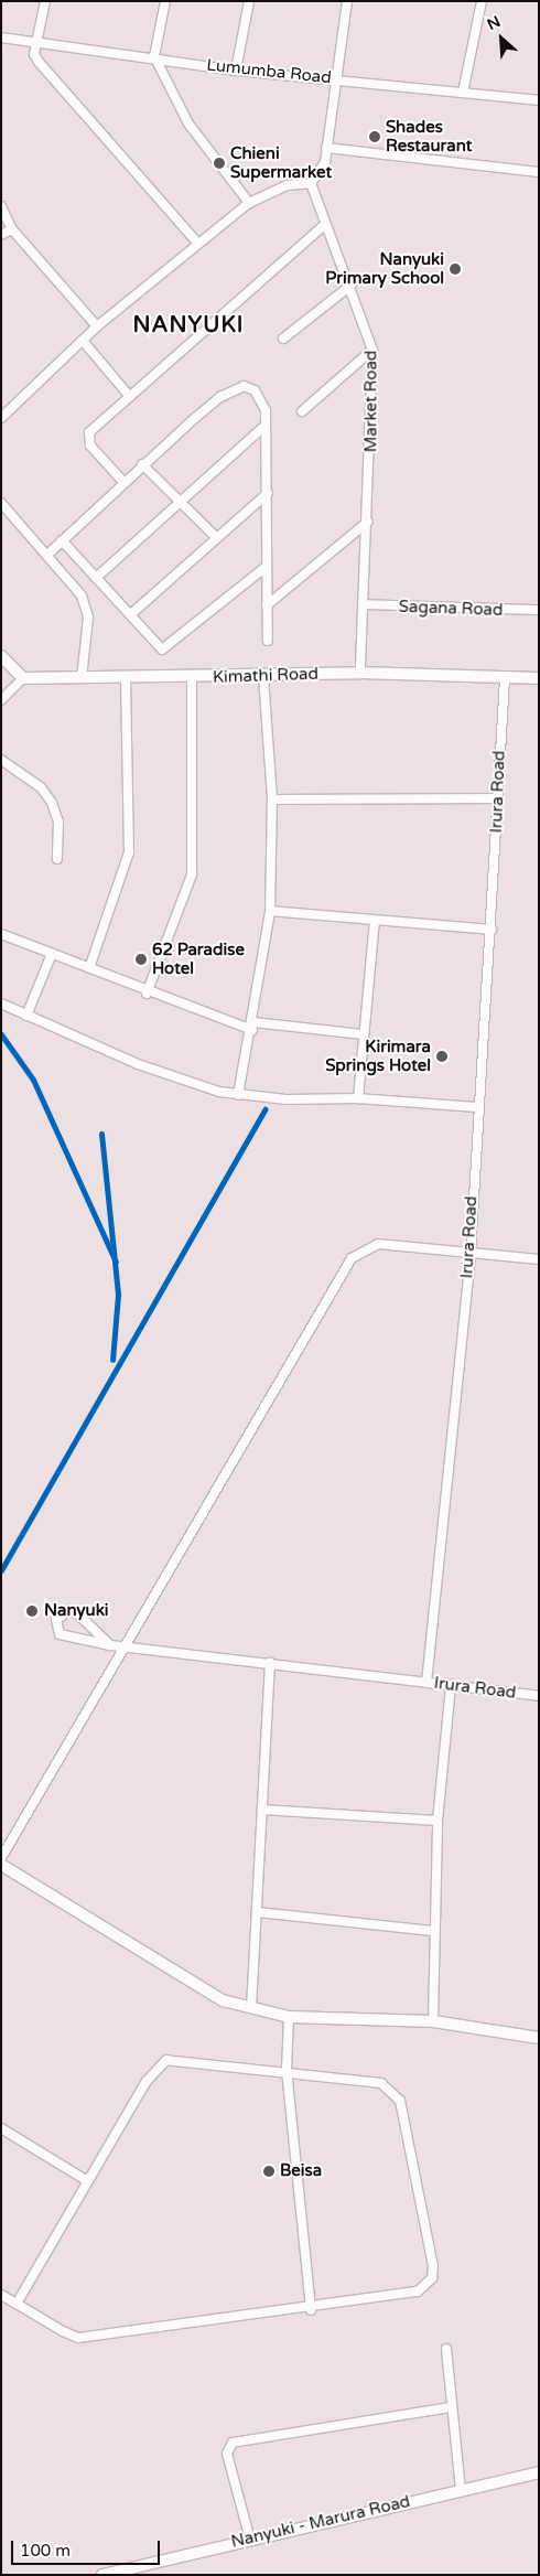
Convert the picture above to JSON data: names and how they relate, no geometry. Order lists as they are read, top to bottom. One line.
{"streets":{"street":["Lumumba Road","Market Road","Sagana Road","Kimathi Road","Irura Road","Nanyuki - Marura Road"]},"crossings":[["Market Road","Sagana Road"],["Market Road","Kimathi Road"],["Kimathi Road","Irura Road"]],"districts":["NANYUKI"],"places":["Shades Restaurant","Chieni Supermarket","Nanyuki Primary School","62 Paradise Hotel","Kirimara Springs Hotel","Nanyuki","Beisa"],"scale_bar":"100 m","north":"top left"}
